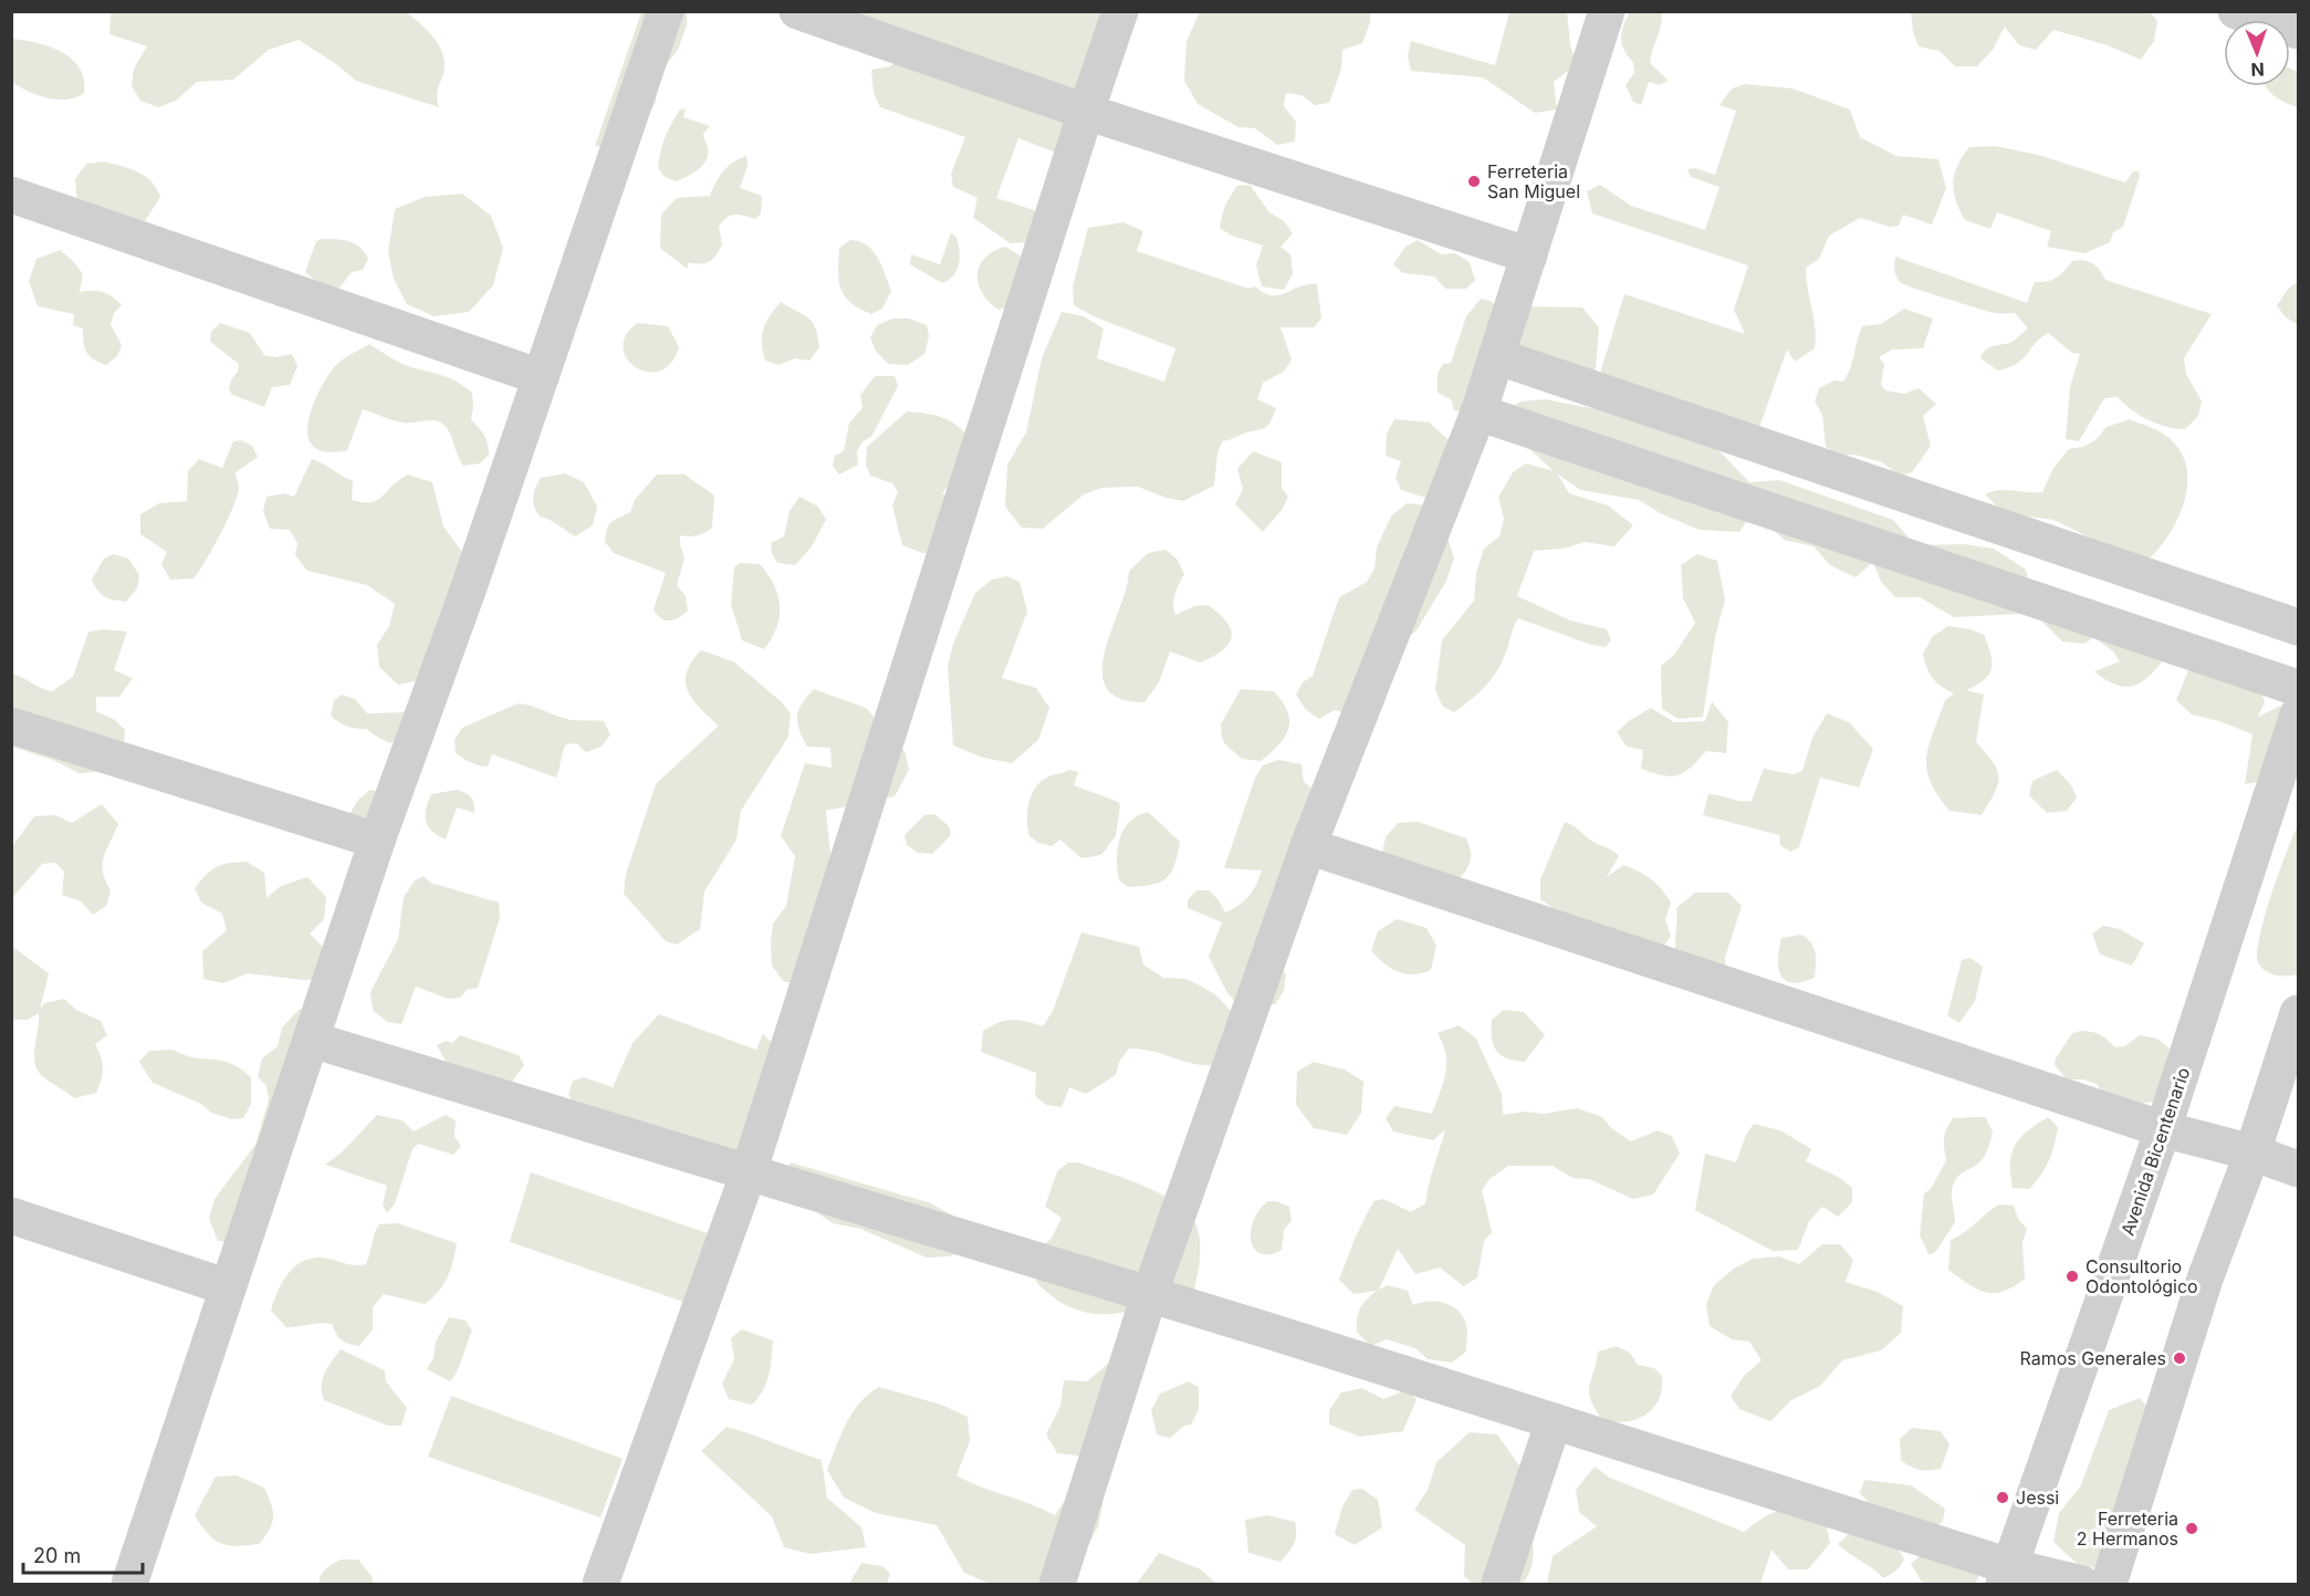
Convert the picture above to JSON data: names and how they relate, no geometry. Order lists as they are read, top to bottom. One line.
{"streets":{"street":["Avenida Bicentenario"]},"places":["Ferreteria San Miguel","Consultorio Odontológico","Ramos Generales","Jessi","Ferreteria 2 Hermanos"],"scale_bar":"20 m","north":"bottom"}
